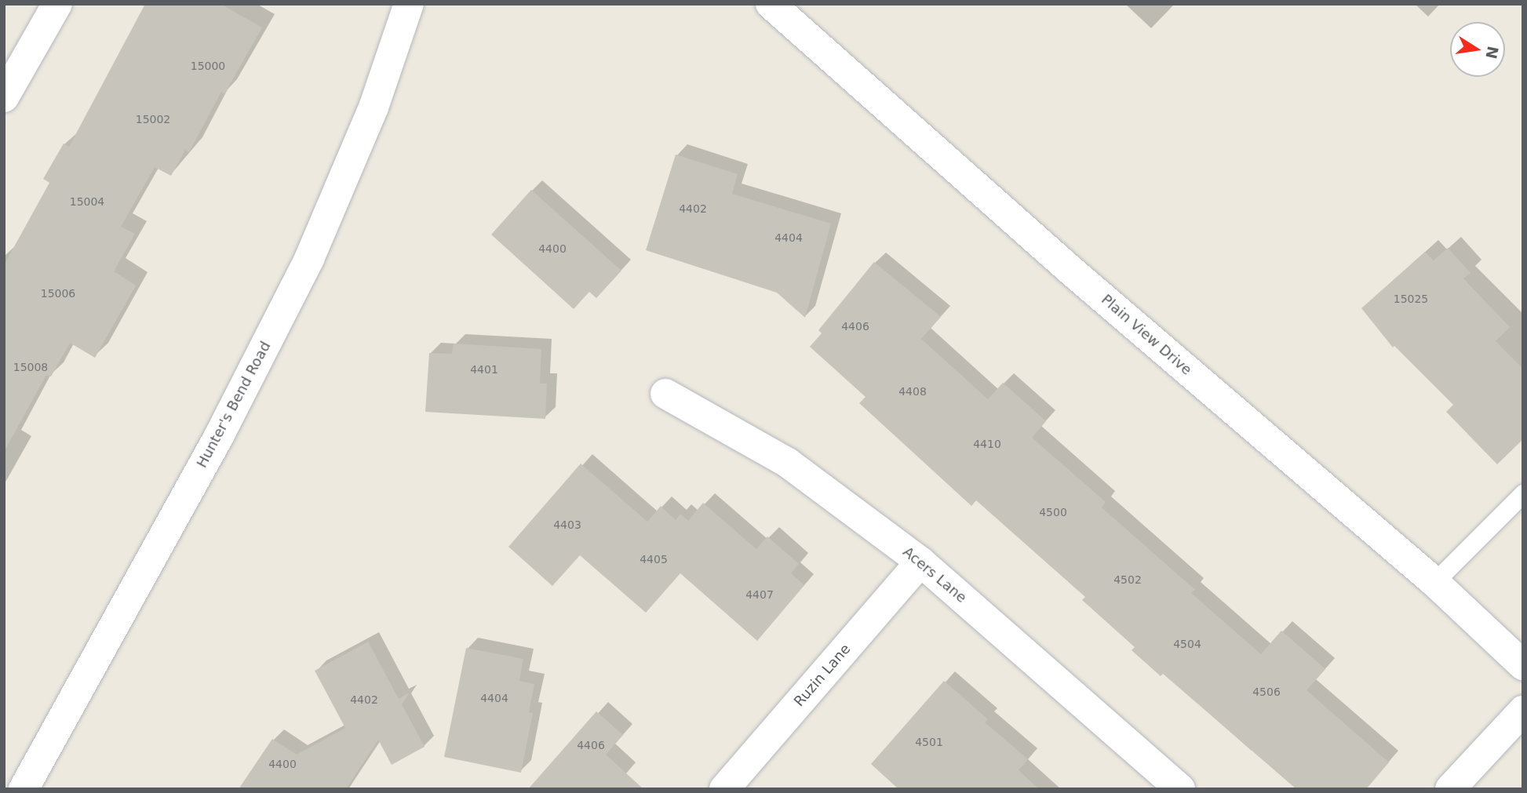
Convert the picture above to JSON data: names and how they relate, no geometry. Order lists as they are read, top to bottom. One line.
{"streets":{"street":["Plain View Drive","Hunter's Bend Road","Acers Lane","Ruzin Lane"]},"crossings":[["Acers Lane","Ruzin Lane"]],"house_numbers":["15000","15002","15004","4402","4404","4400","15006","15025","4406","15008","4401","4408","4410","4500","4403","4405","4502","4407","4504","4506","4404","4402","4501","4406","4400"],"north":"right"}
